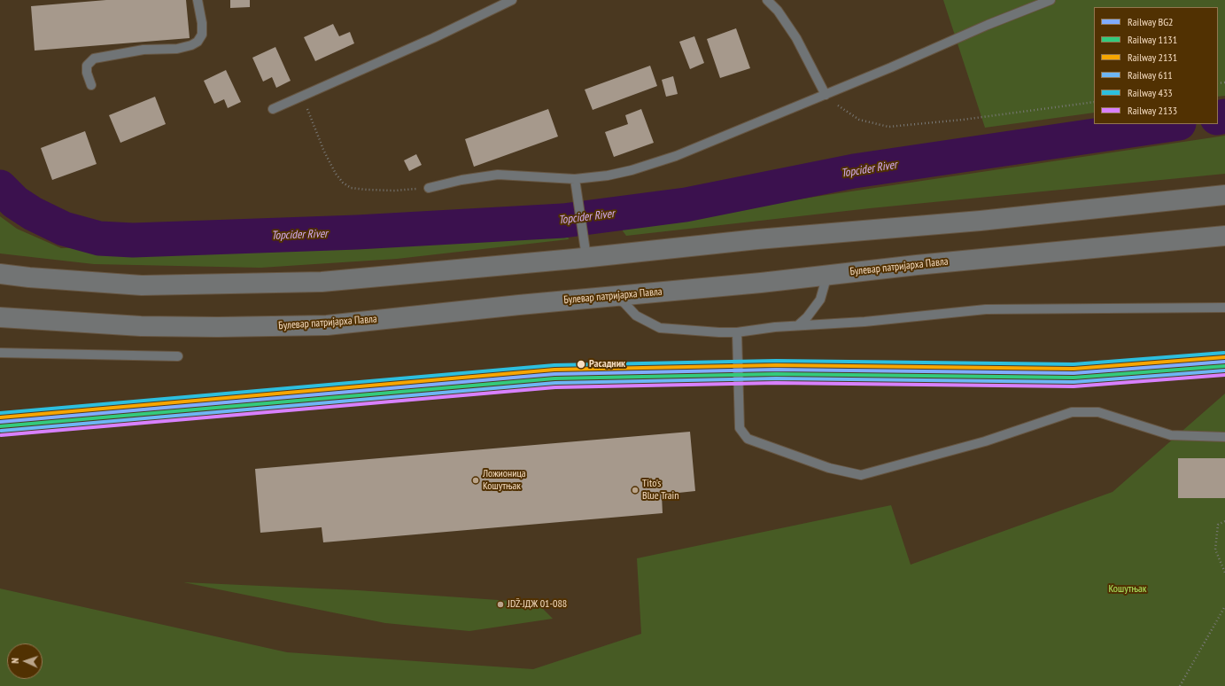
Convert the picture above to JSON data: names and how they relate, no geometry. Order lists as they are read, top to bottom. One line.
{"streets":{"main road":["Булевар патријарха Павла"]},"water":["Topcider River"],"parks":["Кошутњак"],"places":["Расадник","Ложионица Кошутњак","Tito's Blue Train","JDŽ-JДЖ 01-088"],"lines":["rail line 433","rail line 2131","rail line BG2","rail line 1131","rail line 611","rail line 2133"],"legend":["Railway BG2","Railway 1131","Railway 2131","Railway 611","Railway 433","Railway 2133"],"north":"left"}
